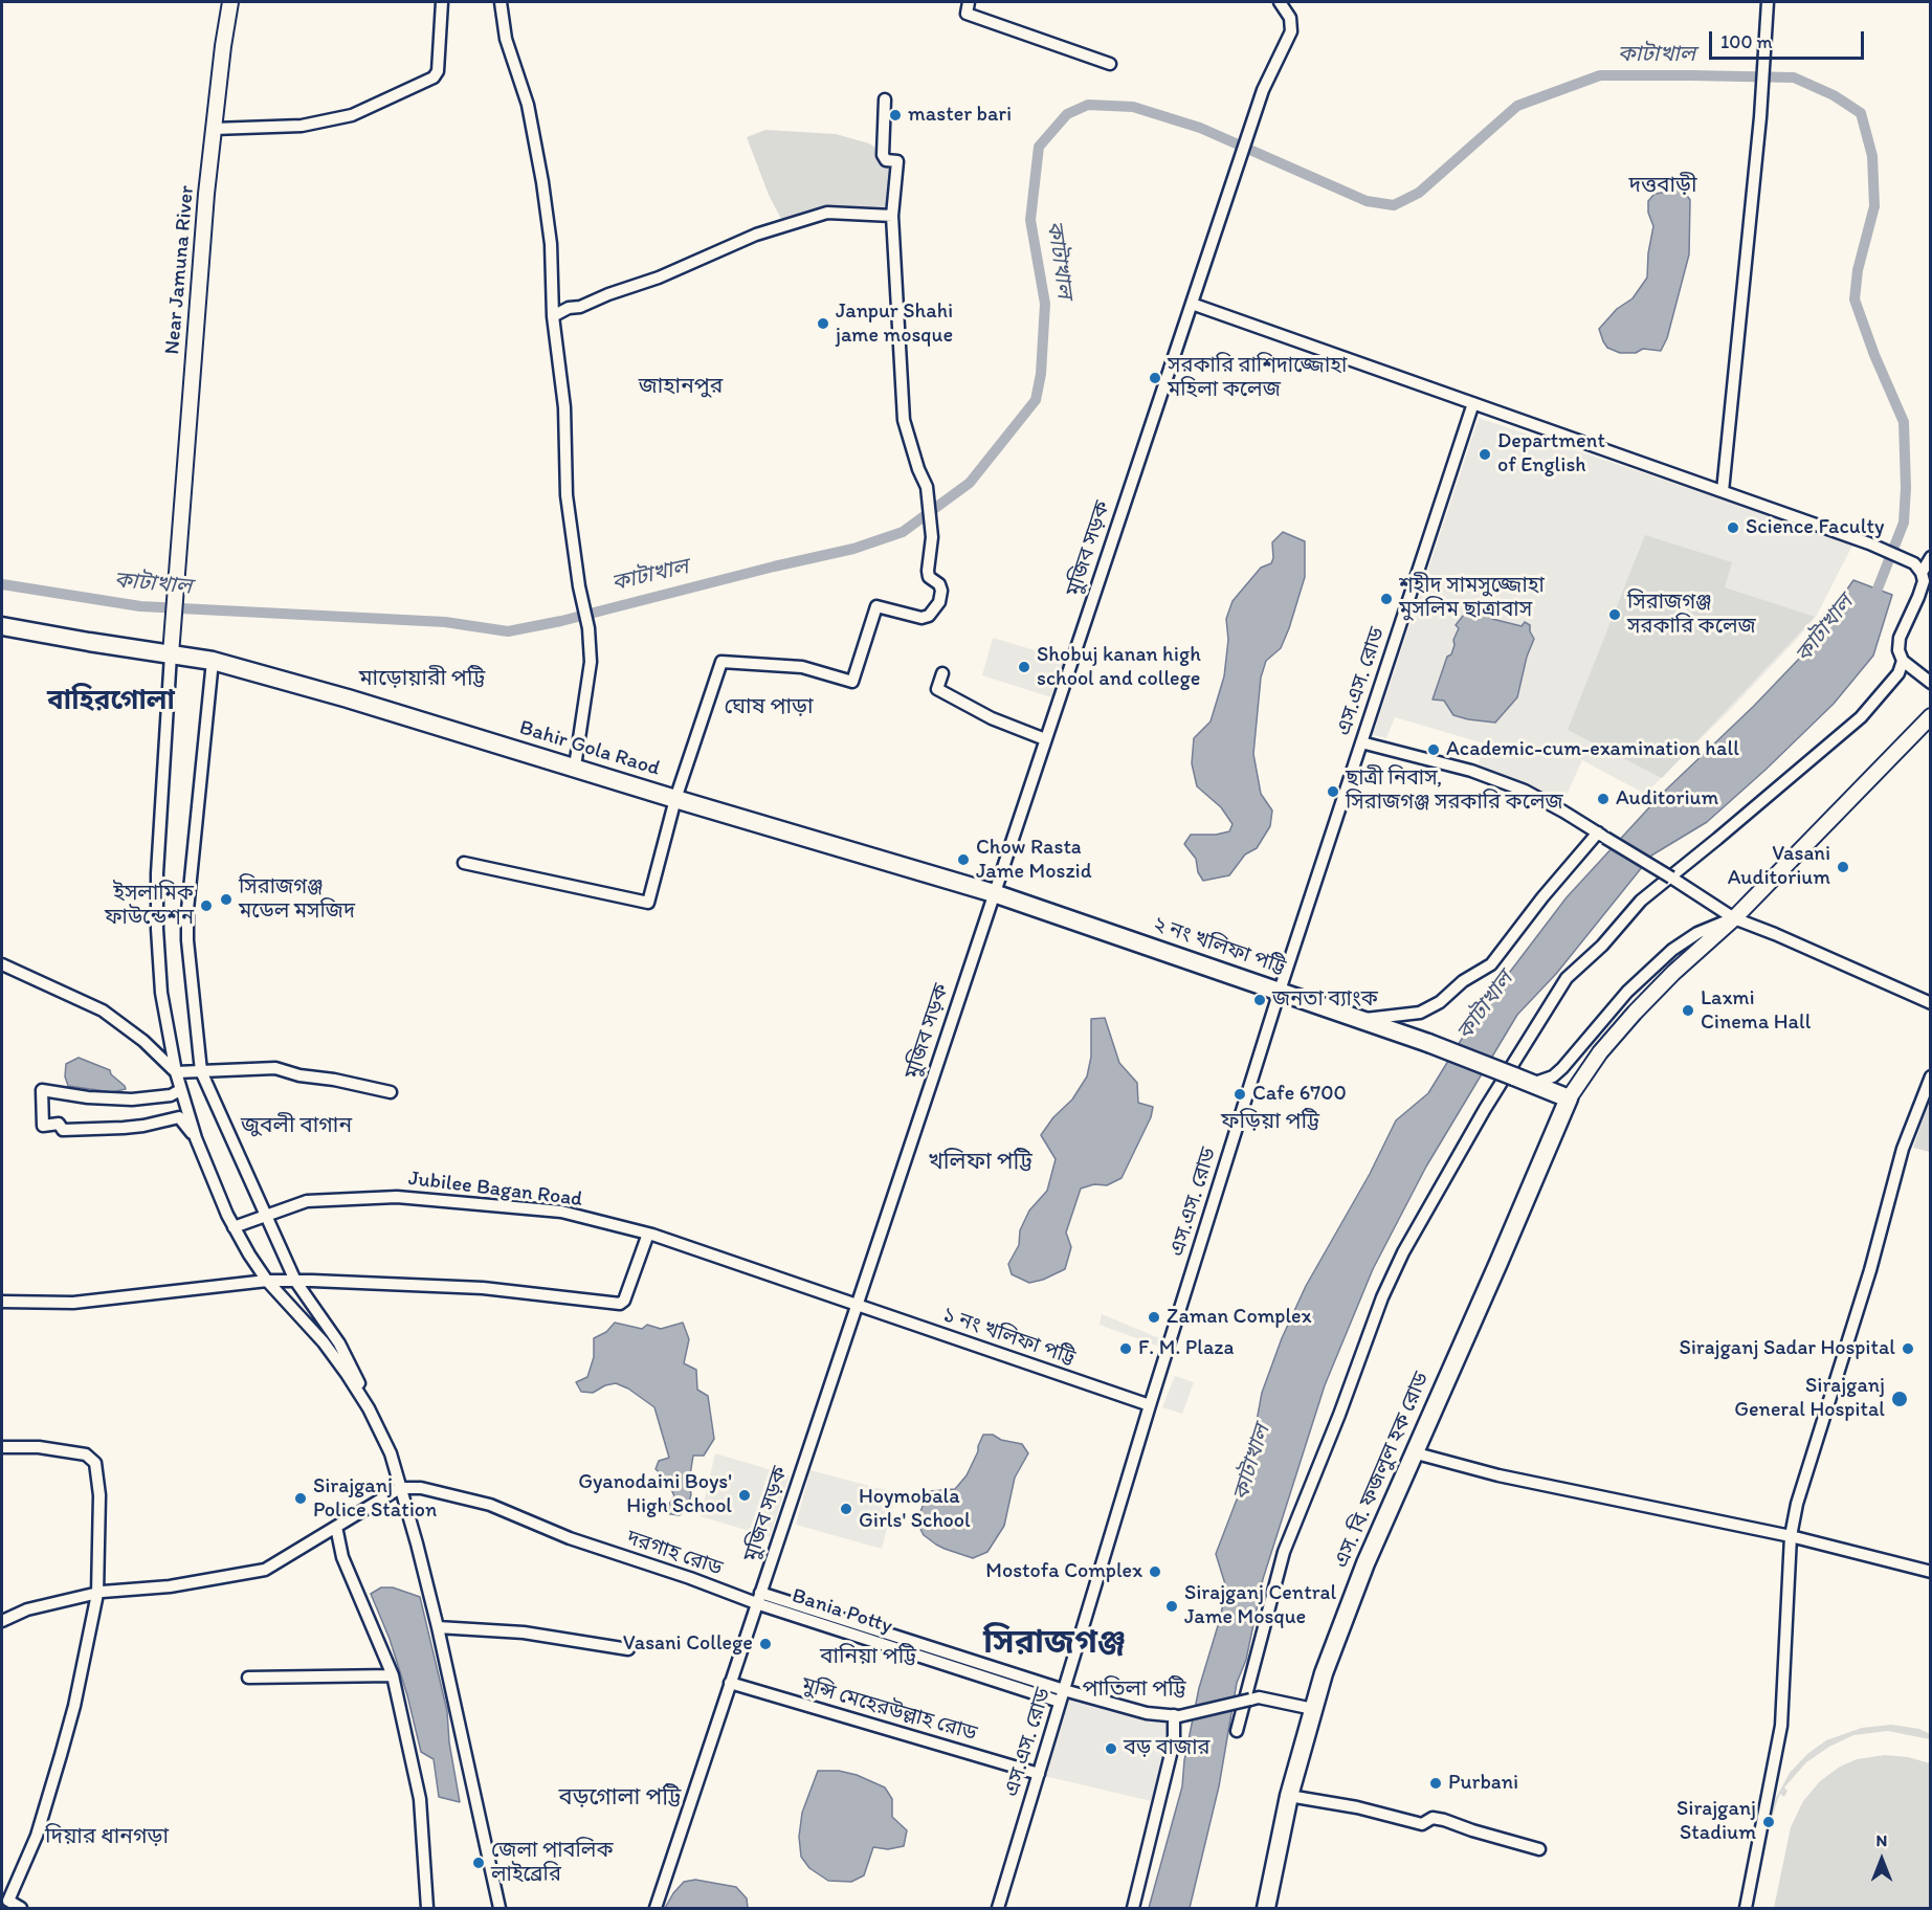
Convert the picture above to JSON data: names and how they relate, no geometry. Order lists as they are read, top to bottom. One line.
{"streets":{"main road":["Bahir Gola Raod","২ নং খলিফা পট্টি","এস. বি. ফজলুল হক রোড"],"street":["Near Jamuna River","মুজিব সড়ক","এস.এস. রোড","Jubilee Bagan Road","১ নং খলিফা পট্টি","দরগাহ রোড","Bania Potty","মুন্সি মেহেরউল্লাহ রোড"]},"crossings":[["Near Jamuna River","Bahir Gola Raod"],["মুজিব সড়ক","Bahir Gola Raod"],["মুজিব সড়ক","২ নং খলিফা পট্টি"],["মুজিব সড়ক","Jubilee Bagan Road"],["মুজিব সড়ক","১ নং খলিফা পট্টি"],["মুজিব সড়ক","দরগাহ রোড"],["মুজিব সড়ক","Bania Potty"],["মুজিব সড়ক","মুন্সি মেহেরউল্লাহ রোড"],["এস.এস. রোড","২ নং খলিফা পট্টি"],["এস.এস. রোড","১ নং খলিফা পট্টি"],["এস.এস. রোড","Bania Potty"],["এস.এস. রোড","মুন্সি মেহেরউল্লাহ রোড"],["Bahir Gola Raod","২ নং খলিফা পট্টি"],["২ নং খলিফা পট্টি","এস. বি. ফজলুল হক রোড"],["Jubilee Bagan Road","১ নং খলিফা পট্টি"],["এস. বি. ফজলুল হক রোড","Bania Potty"],["দরগাহ রোড","Bania Potty"]],"districts":["দত্তবাড়ী","জাহানপুর","মাড়োয়ারী পট্টি","বাহিরগোলা","ঘোষ পাড়া","ফড়িয়া পট্টি","জুবলী বাগান","খলিফা পট্টি","সিরাজগঞ্জ","বানিয়া পট্টি","পাতিলা পট্টি","বড়গোলা পট্টি","দিয়ার ধানগড়া"],"water":["কাটাখাল"],"places":["master bari","Janpur Shahi jame mosque","সরকারি রাশিদাজ্জোহা মহিলা কলেজ","Department of English","Science Faculty","শহীদ সামসুজ্জোহা মুসলিম ছাত্রাবাস","সিরাজগঞ্জ সরকারি কলেজ","Shobuj kanan high school and college","Academic-cum-examination hall","ছাত্রী নিবাস, সিরাজগঞ্জ সরকারি কলেজ","Auditorium","Chow Rasta Jame Moszid","Vasani Auditorium","সিরাজগঞ্জ মডেল মসজিদ","ইসলামিক ফাউন্ডেশন","জনতা ব্যাংক","Laxmi Cinema Hall","Cafe 6700","Zaman Complex","F. M. Plaza","Sirajganj Sadar Hospital","Sirajganj General Hospital","Gyanodaini Boys' High School","Sirajganj Police Station","Hoymobala Girls' School","Mostofa Complex","Sirajganj Central Jame Mosque","Vasani College","বড় বাজার","Purbani","Sirajganj Stadium","জেলা পাবলিক লাইব্রেরি"],"scale_bar":"100 m","north":"top"}
